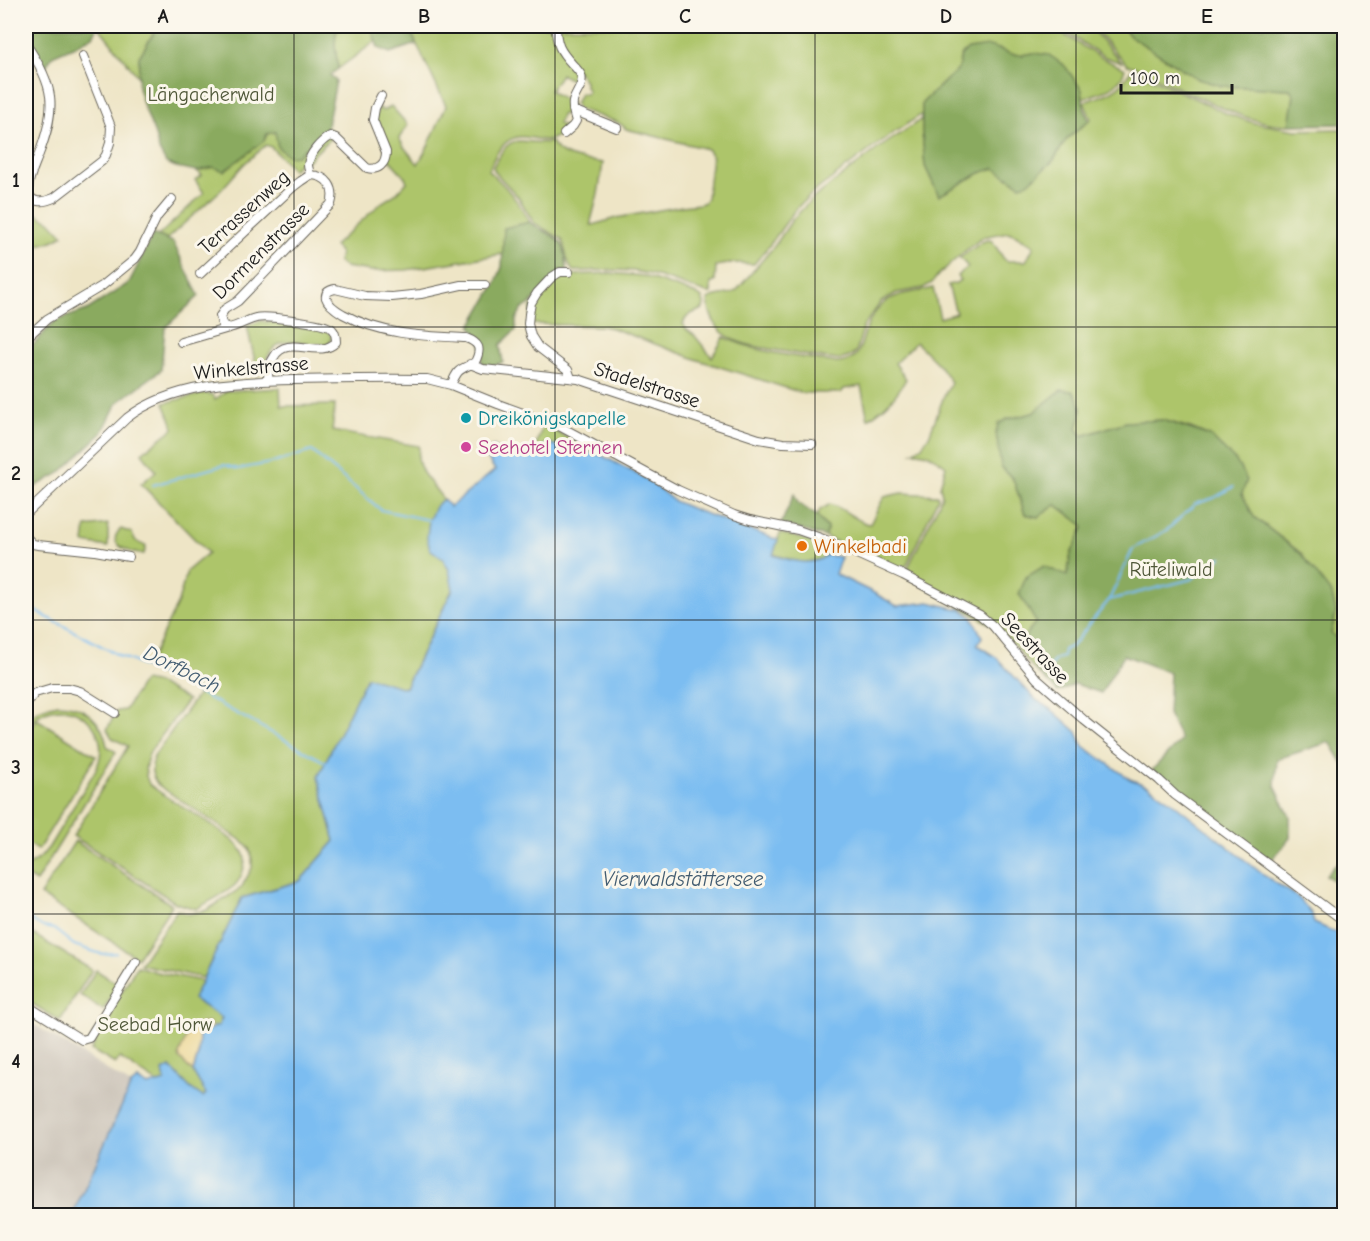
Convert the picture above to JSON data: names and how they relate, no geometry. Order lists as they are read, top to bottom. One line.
{"streets":{"street":["Terrassenweg","Dormenstrasse","Winkelstrasse","Stadelstrasse","Seestrasse"]},"crossings":[["Terrassenweg","Dormenstrasse"],["Dormenstrasse","Winkelstrasse"],["Winkelstrasse","Seestrasse"]],"water":["Dorfbach","Vierwaldstättersee"],"parks":["Längacherwald","Rüteliwald","Seebad Horw"],"places":["Dreikönigskapelle","Seehotel Sternen","Winkelbadi"],"scale_bar":"100 m","grid":{"columns":["A","B","C","D","E"],"rows":["1","2","3","4"]}}
